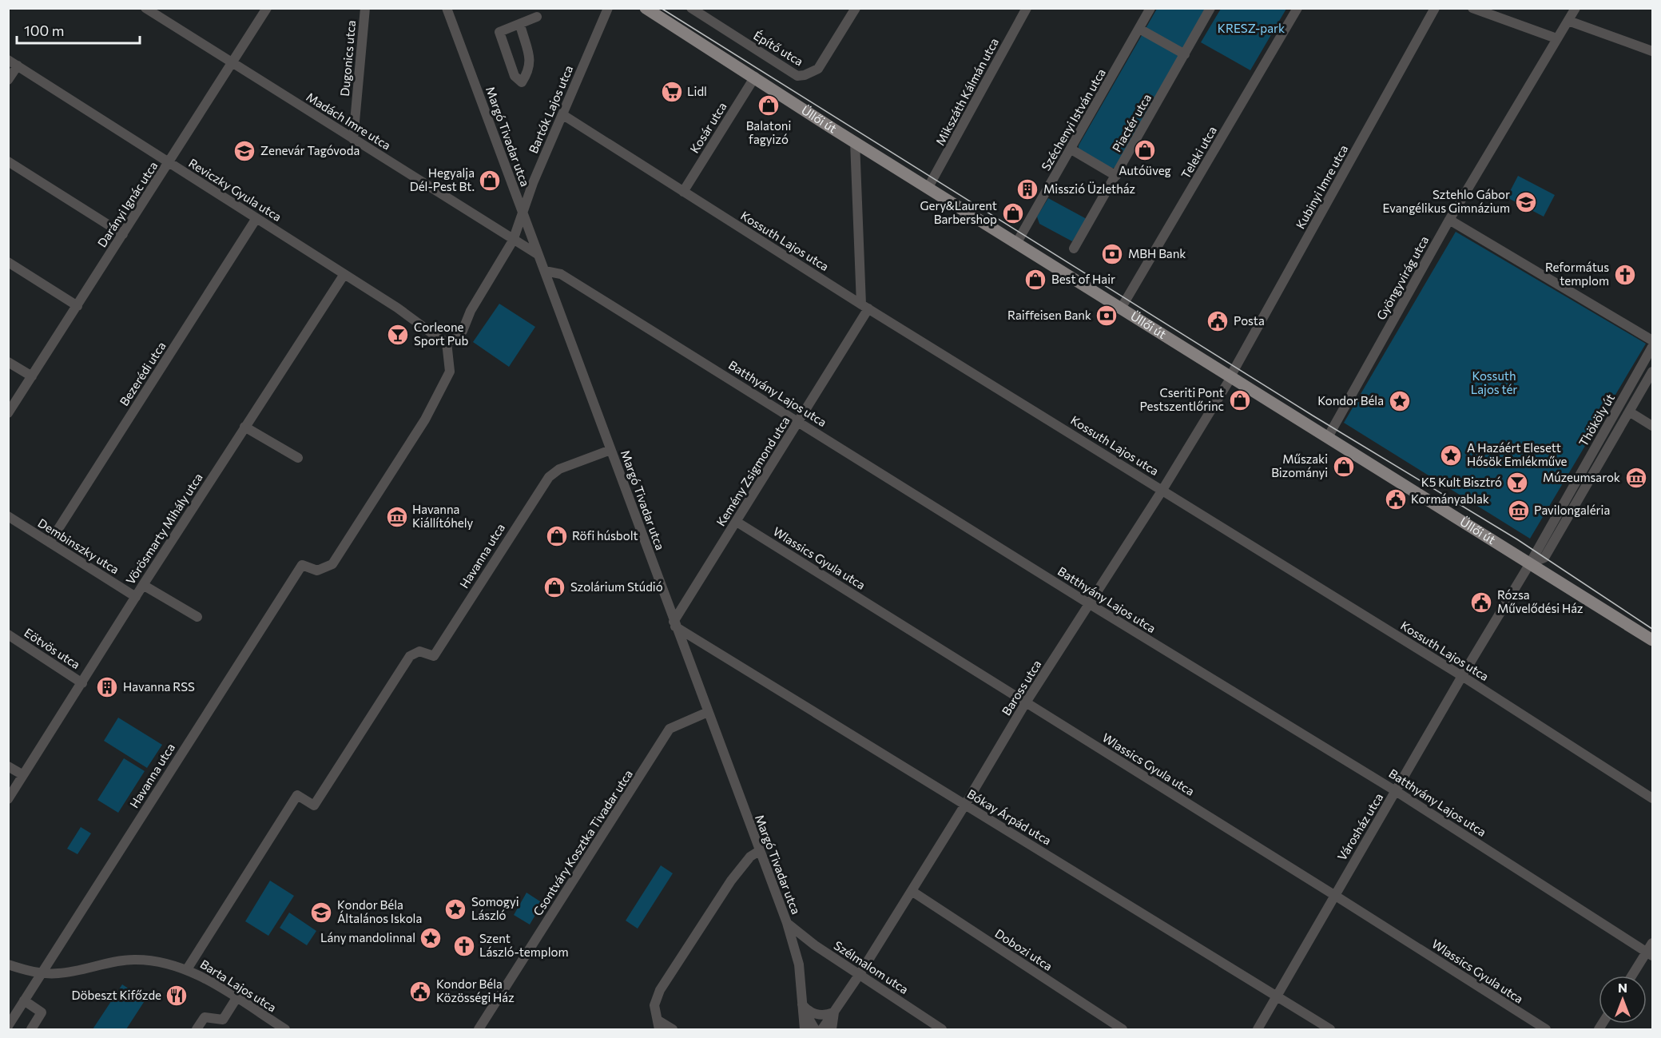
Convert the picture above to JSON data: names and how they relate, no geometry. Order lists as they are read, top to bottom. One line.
{"streets":{"main road":["Üllői út"],"street":["Építő utca","Dugonics utca","Mikszáth Kálmán utca","Bartók Lajos utca","Széchenyi István utca","Madách Imre utca","Piactér utca","Kosár utca","Margó Tivadar utca","Teleki utca","Kubinyi Imre utca","Reviczky Gyula utca","Darányi Ignác utca","Kossuth Lajos utca","Gyöngyvirág utca","Bezerédi utca","Batthyány Lajos utca","Thököly út","Kemény Zsigmond utca","Vörösmarty Mihály utca","Dembinszky utca","Havanna utca","Wlassics Gyula utca","Eötvös utca","Baross utca","Bókay Árpád utca","Városház utca","Csontváry Kosztka Tivadar utca","Dobozi utca","Szélmalom utca","Barta Lajos utca"]},"crossings":[["Dugonics utca","Madách Imre utca"],["Mikszáth Kálmán utca","Üllői út"],["Bartók Lajos utca","Madách Imre utca"],["Bartók Lajos utca","Margó Tivadar utca"],["Bartók Lajos utca","Reviczky Gyula utca"],["Bartók Lajos utca","Kossuth Lajos utca"],["Bartók Lajos utca","Havanna utca"],["Üllői út","Széchenyi István utca"],["Üllői út","Kosár utca"],["Üllői út","Teleki utca"],["Üllői út","Kubinyi Imre utca"],["Üllői út","Gyöngyvirág utca"],["Üllői út","Thököly út"],["Üllői út","Baross utca"],["Üllői út","Városház utca"],["Madách Imre utca","Margó Tivadar utca"],["Madách Imre utca","Darányi Ignác utca"],["Kosár utca","Kossuth Lajos utca"],["Margó Tivadar utca","Batthyány Lajos utca"],["Margó Tivadar utca","Kemény Zsigmond utca"],["Margó Tivadar utca","Havanna utca"],["Margó Tivadar utca","Bókay Árpád utca"],["Margó Tivadar utca","Csontváry Kosztka Tivadar utca"],["Margó Tivadar utca","Szélmalom utca"],["Kubinyi Imre utca","Baross utca"],["Reviczky Gyula utca","Darányi Ignác utca"],["Reviczky Gyula utca","Bezerédi utca"],["Reviczky Gyula utca","Vörösmarty Mihály utca"],["Reviczky Gyula utca","Havanna utca"],["Kossuth Lajos utca","Kemény Zsigmond utca"],["Kossuth Lajos utca","Baross utca"],["Kossuth Lajos utca","Városház utca"],["Bezerédi utca","Dembinszky utca"],["Batthyány Lajos utca","Kemény Zsigmond utca"],["Batthyány Lajos utca","Baross utca"],["Batthyány Lajos utca","Városház utca"],["Thököly út","Városház utca"],["Kemény Zsigmond utca","Wlassics Gyula utca"],["Kemény Zsigmond utca","Bókay Árpád utca"],["Vörösmarty Mihály utca","Dembinszky utca"],["Vörösmarty Mihály utca","Eötvös utca"],["Havanna utca","Barta Lajos utca"],["Wlassics Gyula utca","Baross utca"],["Wlassics Gyula utca","Városház utca"],["Baross utca","Bókay Árpád utca"],["Baross utca","Dobozi utca"],["Baross utca","Szélmalom utca"],["Bókay Árpád utca","Városház utca"]],"parks":["KRESZ-park","Kossuth Lajos tér"],"places":{"supermarket":["Lidl"],"shop":["Balatoni fagyizó","Autóüveg","Hegyalja Dél-Pest Bt.","Gery&Laurent Barbershop","Best of Hair","Cseriti Pont Pestszentlőrinc","Műszaki Bizományi","Röfi húsbolt","Szolárium Stúdió"],"school or university":["Zenevár Tagóvoda","Sztehlo Gábor Evangélikus Gimnázium","Kondor Béla Általános Iskola"],"building":["Misszió Üzletház","Havanna RSS"],"bank":["MBH Bank","Raiffeisen Bank"],"church":["Református templom","Szent László-templom"],"public building":["Posta","Kormányablak","Rózsa Művelődési Ház","Kondor Béla Közösségi Ház"],"bar":["Corleone Sport Pub","K5 Kult Bisztró"],"place":["Kondor Béla","A Hazáért Elesett Hősök Emlékműve","Somogyi László","Lány mandolinnal"],"museum":["Múzeumsarok","Pavilongaléria","Havanna Kiállítóhely"],"restaurant":["Döbeszt Kifőzde"]},"scale_bar":"100 m","north":"top"}
